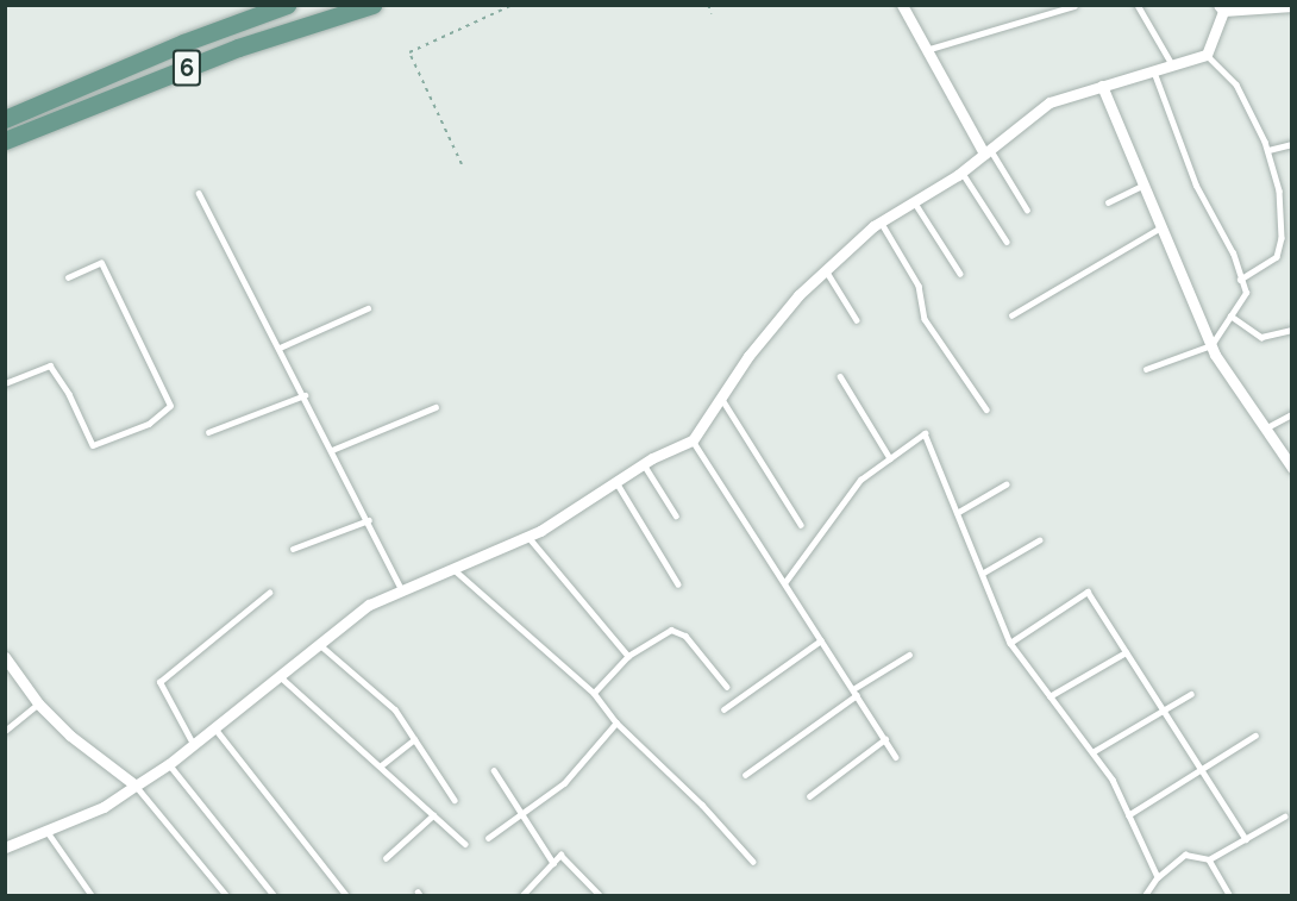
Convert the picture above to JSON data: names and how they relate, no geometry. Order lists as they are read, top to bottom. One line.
{"streets":{"main road":["6"]}}
